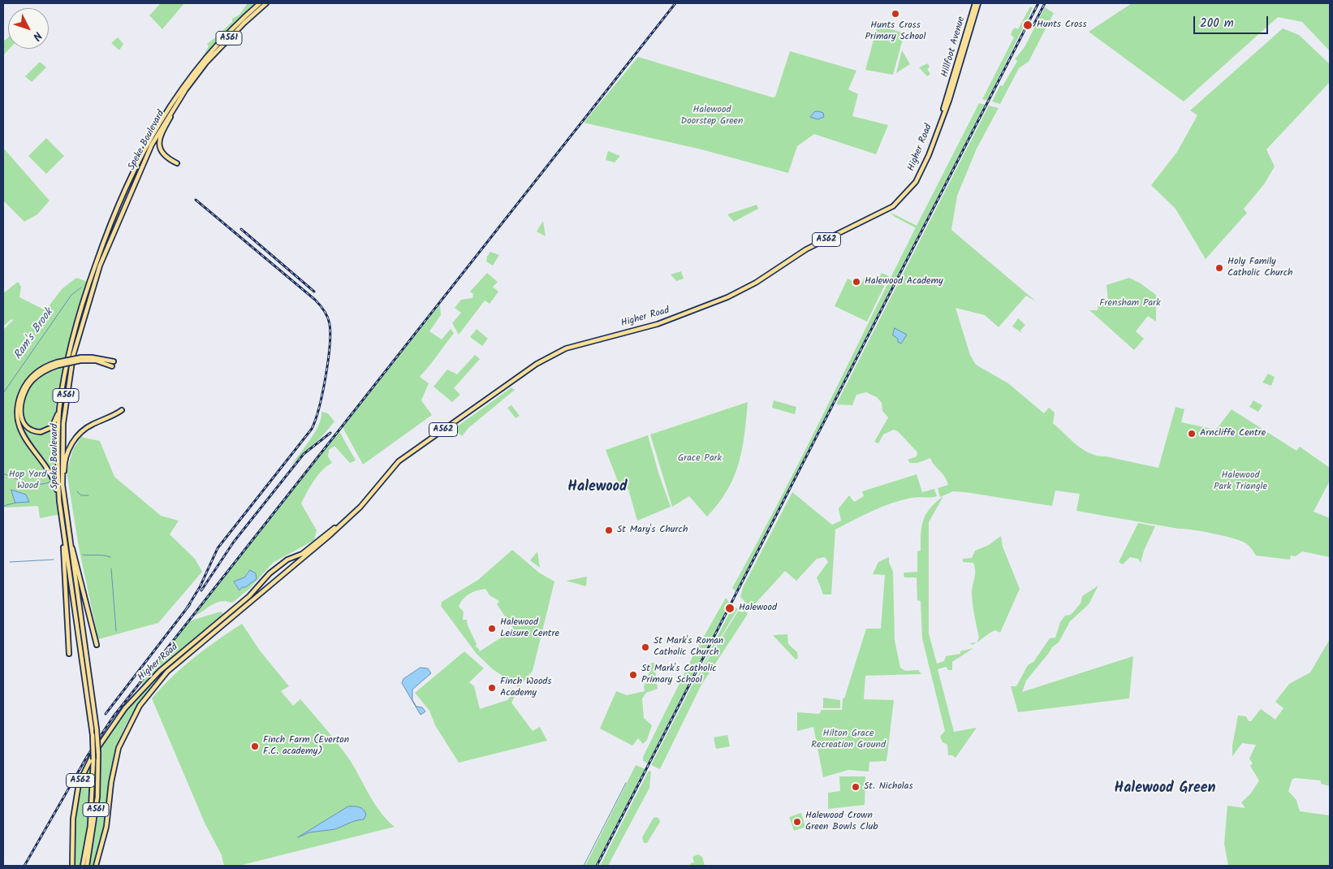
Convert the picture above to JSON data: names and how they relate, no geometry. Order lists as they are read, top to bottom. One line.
{"streets":{"highway":["A561","Hillfoot Avenue","Speke Boulevard","Higher Road","A562"]},"crossings":[["Hillfoot Avenue","Higher Road"]],"districts":["Halewood","Halewood Green"],"water":["Ram's Brook"],"parks":["Halewood Doorstep Green","Frensham Park","Grace Park","Hop Yard Wood","Halewood Park Triangle","Hilton Grace Recreation Ground"],"places":["Hunts Cross Primary School","Hunts Cross","Holy Family Catholic Church","Halewood Academy","Arncliffe Centre","St Mary's Church","Halewood","Halewood Leisure Centre","St Mark's Roman Catholic Church","St Mark's Catholic Primary School","Finch Woods Academy","Finch Farm (Everton F.C. academy)","St. Nicholas","Halewood Crown Green Bowls Club"],"scale_bar":"200 m","north":"bottom right"}
